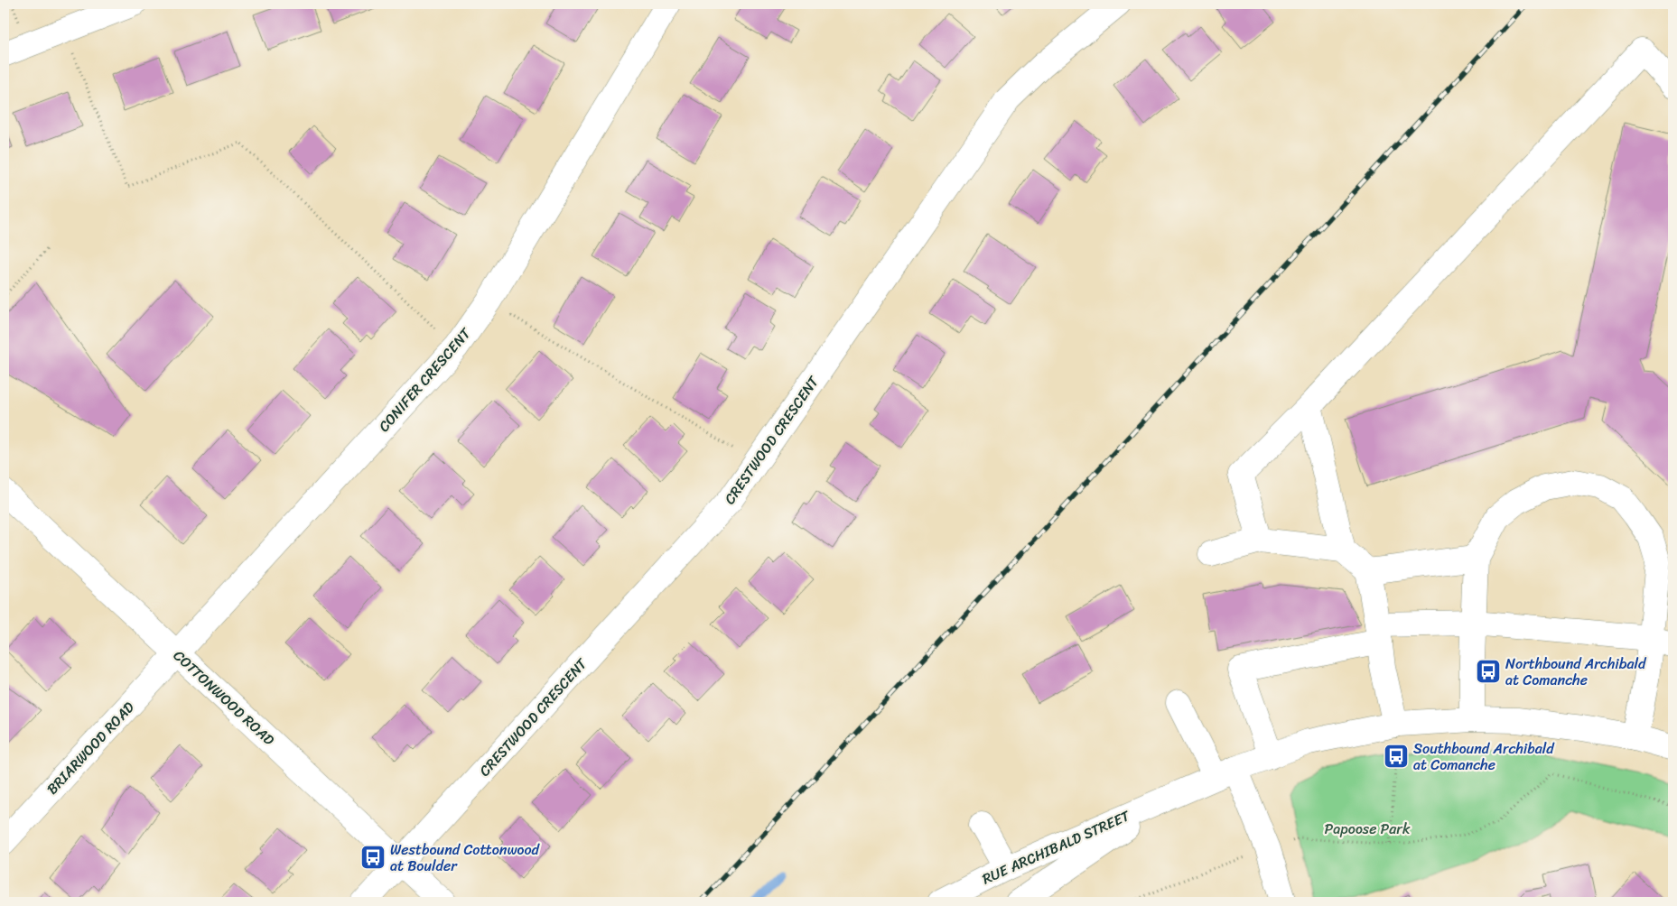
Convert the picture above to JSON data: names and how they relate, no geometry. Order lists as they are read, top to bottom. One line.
{"streets":{"street":["CONIFER CRESCENT","CRESTWOOD CRESCENT","COTTONWOOD ROAD","BRIARWOOD ROAD","RUE ARCHIBALD STREET"]},"crossings":[["CONIFER CRESCENT","COTTONWOOD ROAD"],["CONIFER CRESCENT","BRIARWOOD ROAD"],["CRESTWOOD CRESCENT","COTTONWOOD ROAD"],["COTTONWOOD ROAD","BRIARWOOD ROAD"]],"parks":["Papoose Park"],"places":{"bus stop":["Northbound Archibald at Comanche","Southbound Archibald at Comanche","Westbound Cottonwood at Boulder"]}}
